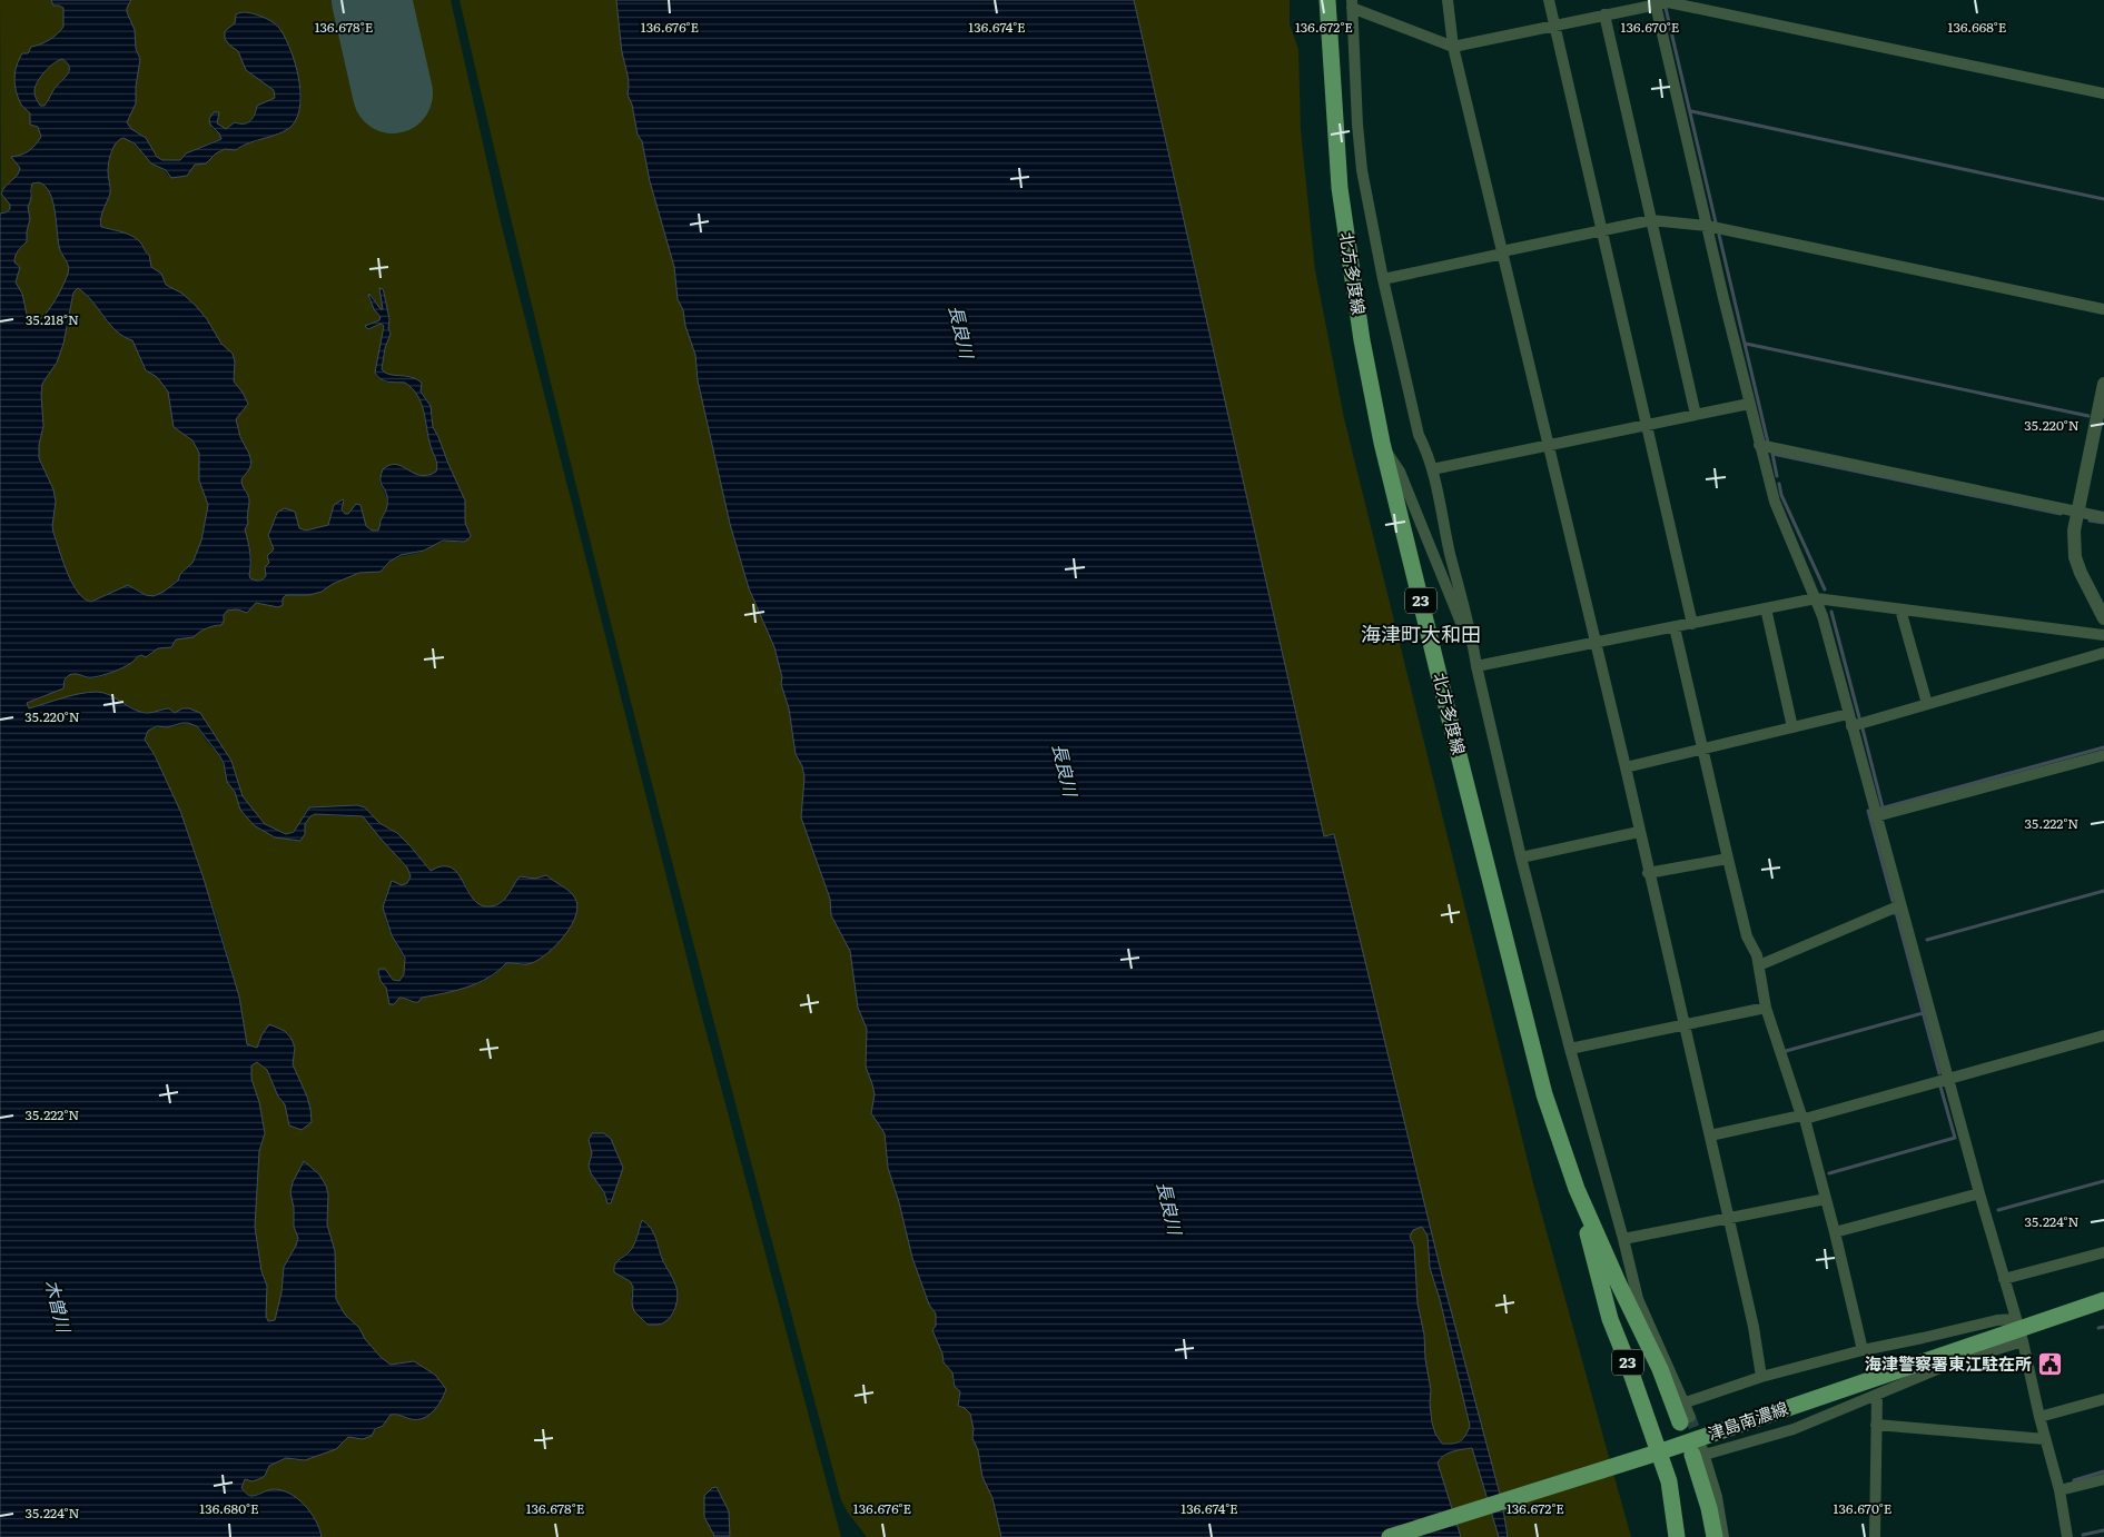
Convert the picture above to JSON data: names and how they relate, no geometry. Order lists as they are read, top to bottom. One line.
{"streets":{"main road":["北方多度線","23","津島南濃線"]},"crossings":[["北方多度線","23"],["23","津島南濃線"]],"districts":["海津町大和田"],"water":["長良川","木曽川"],"places":{"public building":["海津警察署東江駐在所"]},"coordinates":["136.678°E","136.676°E","136.674°E","136.672°E","136.670°E","136.668°E","35.218°N","35.220°N","35.222°N","35.224°N","136.680°E"]}
